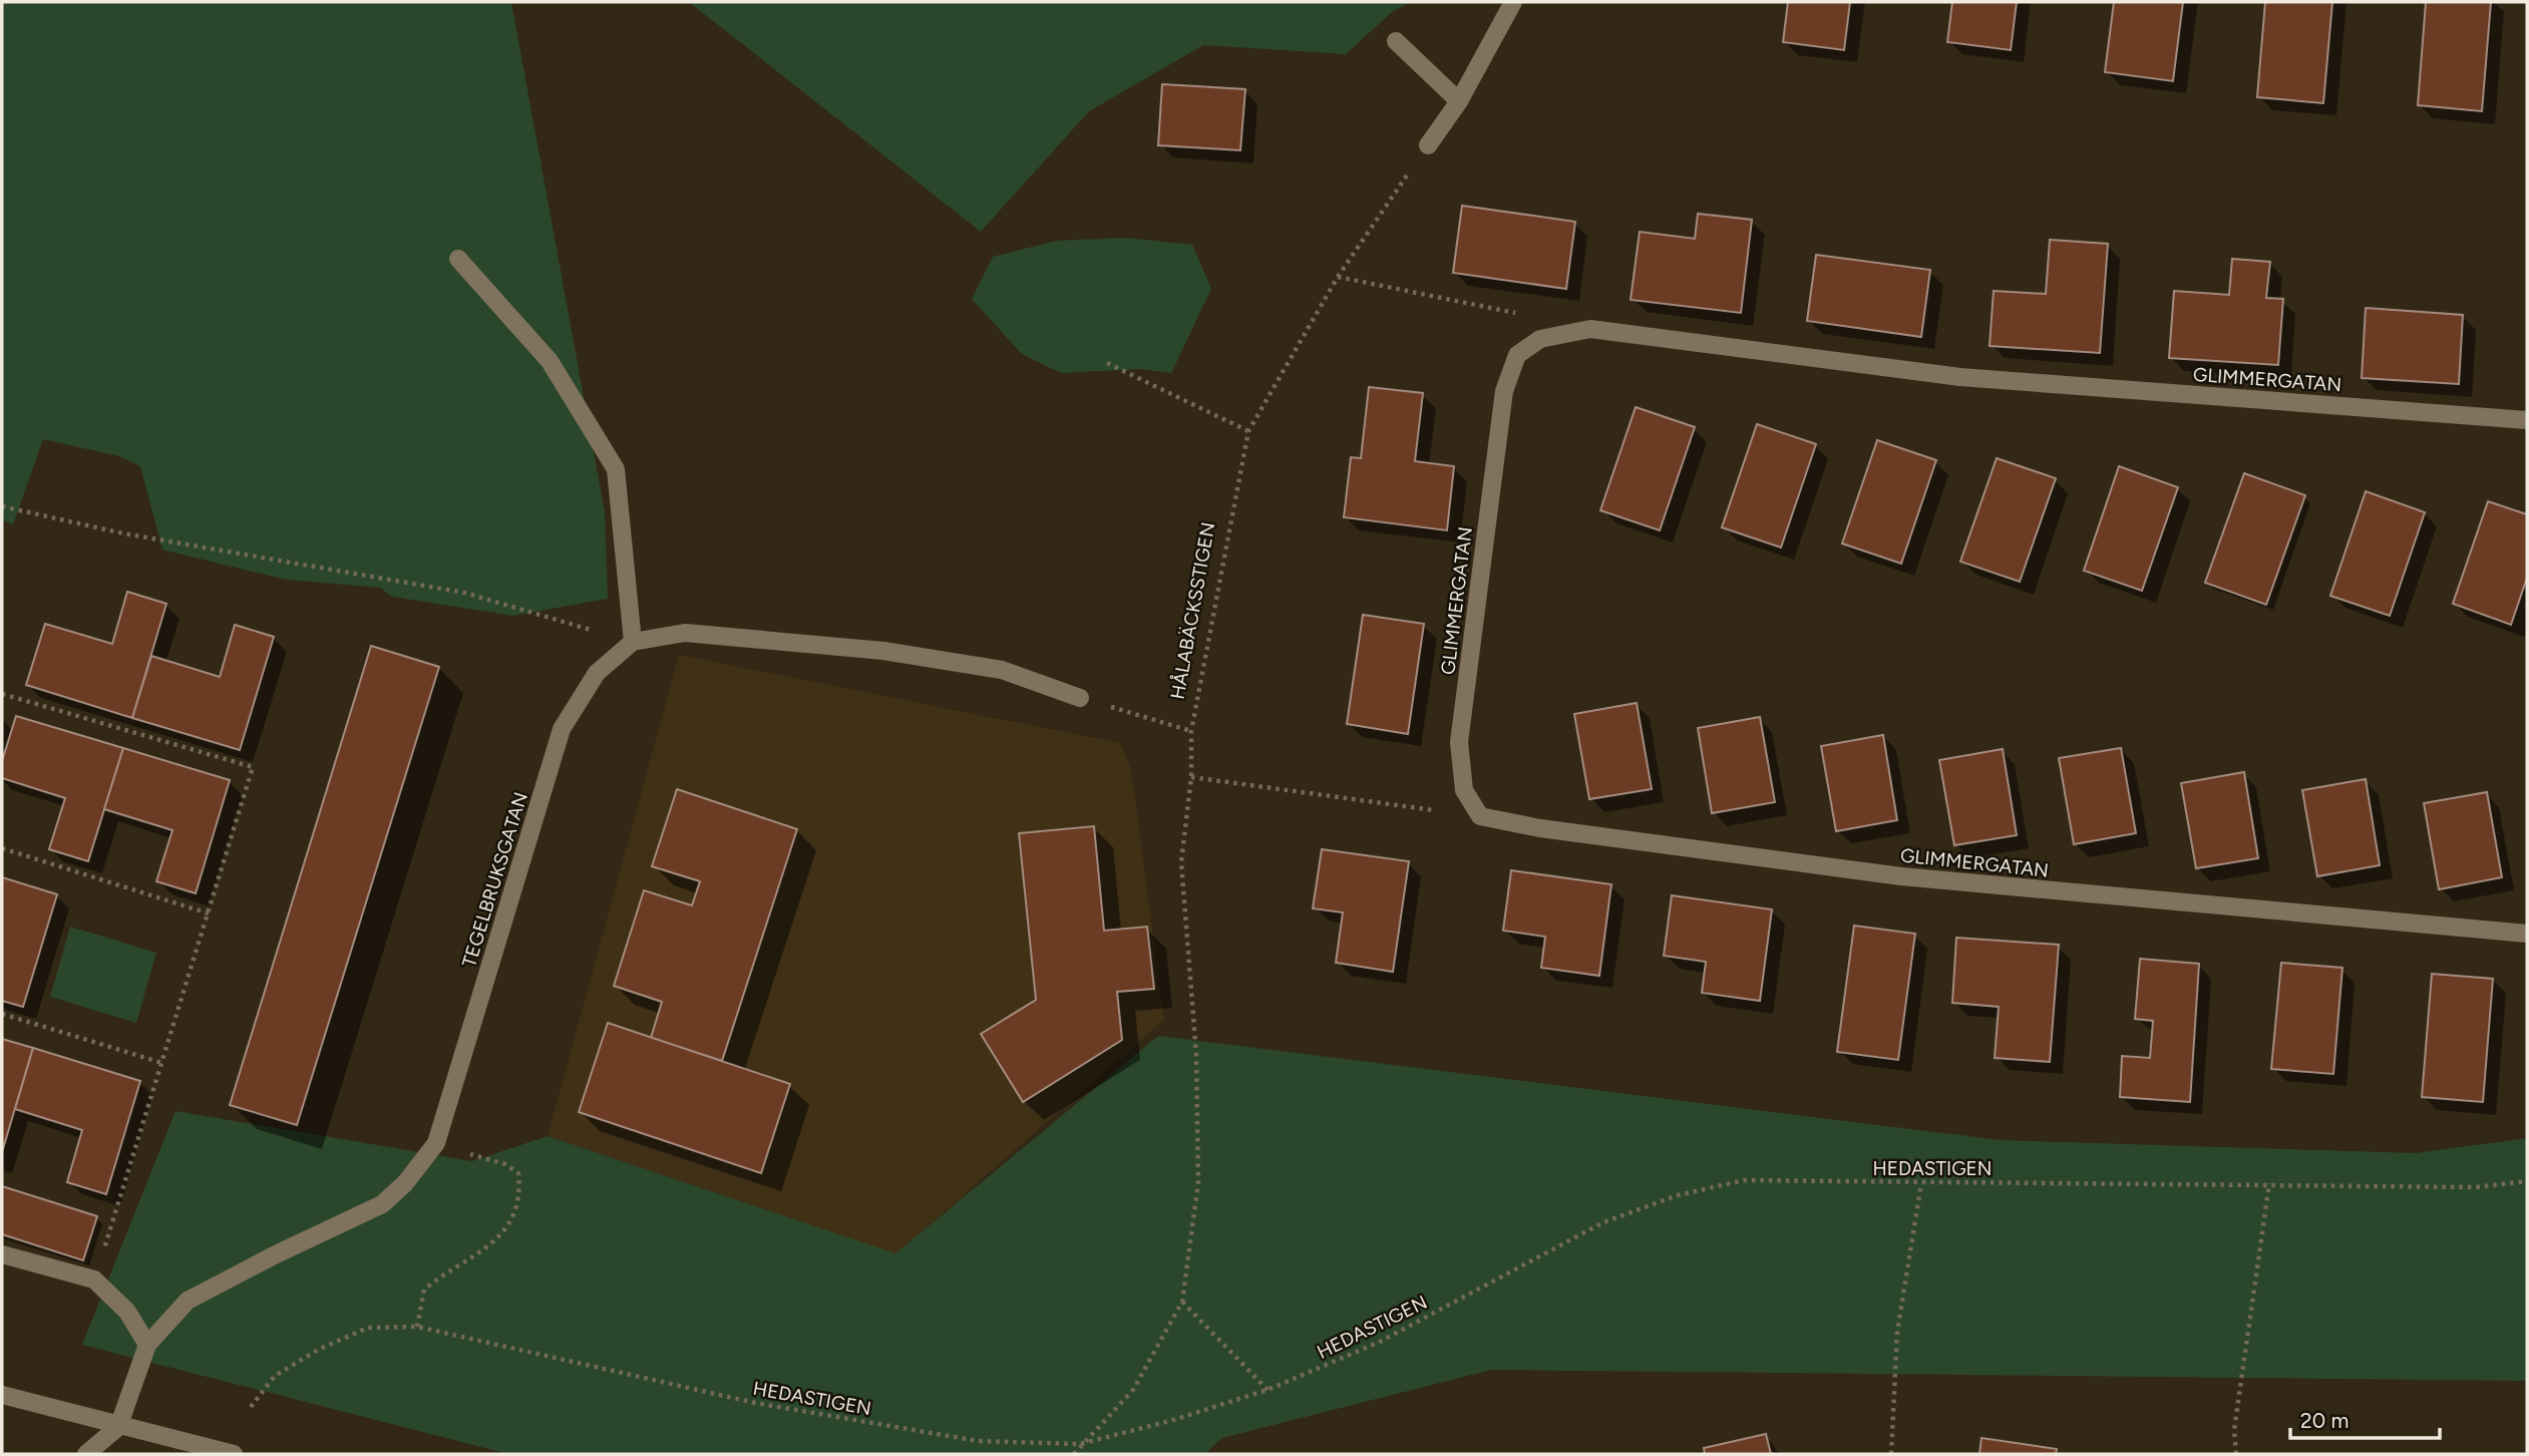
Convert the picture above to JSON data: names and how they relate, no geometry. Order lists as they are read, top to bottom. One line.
{"streets":{"street":["GLIMMERGATAN","TEGELBRUKSGATAN"],"path":["HÅLABÄCKSSTIGEN","HEDASTIGEN"]},"crossings":[["HÅLABÄCKSSTIGEN","HEDASTIGEN"]],"scale_bar":"20 m"}
